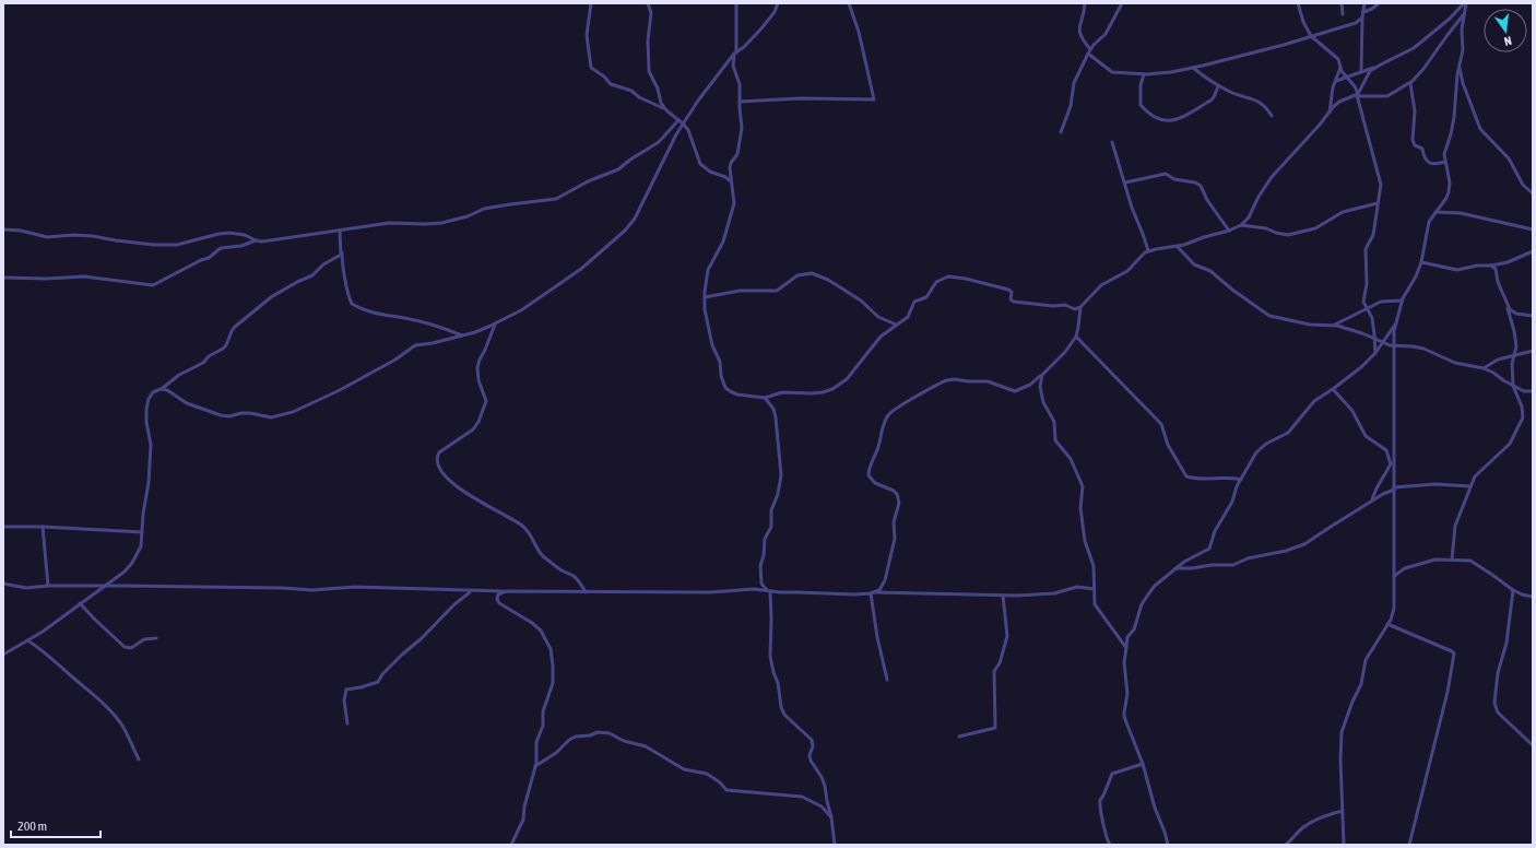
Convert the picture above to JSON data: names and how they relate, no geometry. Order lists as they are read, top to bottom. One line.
{"scale_bar":"200 m","north":"bottom"}
